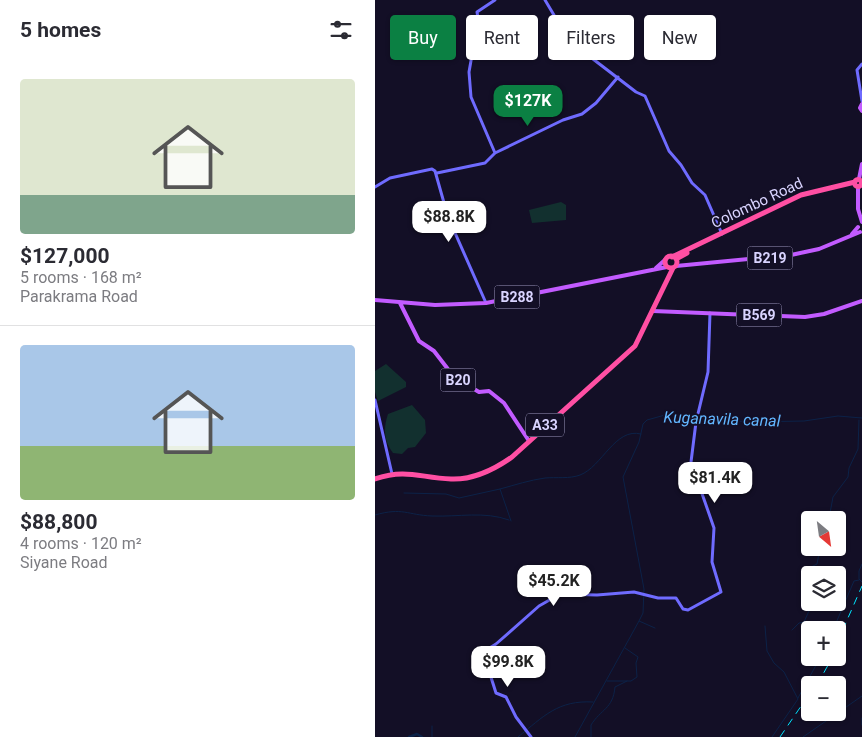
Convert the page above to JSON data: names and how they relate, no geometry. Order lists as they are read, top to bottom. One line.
{"streets":{"highway":["Colombo Road","A33"],"main road":["B219","B288","B569","B20"]},"crossings":[["Colombo Road","B219"],["Colombo Road","B288"],["Colombo Road","A33"],["B219","B288"],["B219","A33"],["B288","B20"],["B288","A33"],["B569","A33"],["B20","A33"]],"water":["Kuganavila canal"],"north":"bottom right","page":{"heading":"5 homes","chip":["Buy","Rent","Filters","New"],"list":[{"name":"$127,000","note":"5 rooms · 168 m² · Parakrama Road"},{"name":"$88,800","note":"4 rooms · 120 m² · Siyane Road"}],"price":["$127K","$88.8K","$81.4K","$45.2K","$99.8K"],"map_buttons":["+","−"]}}
